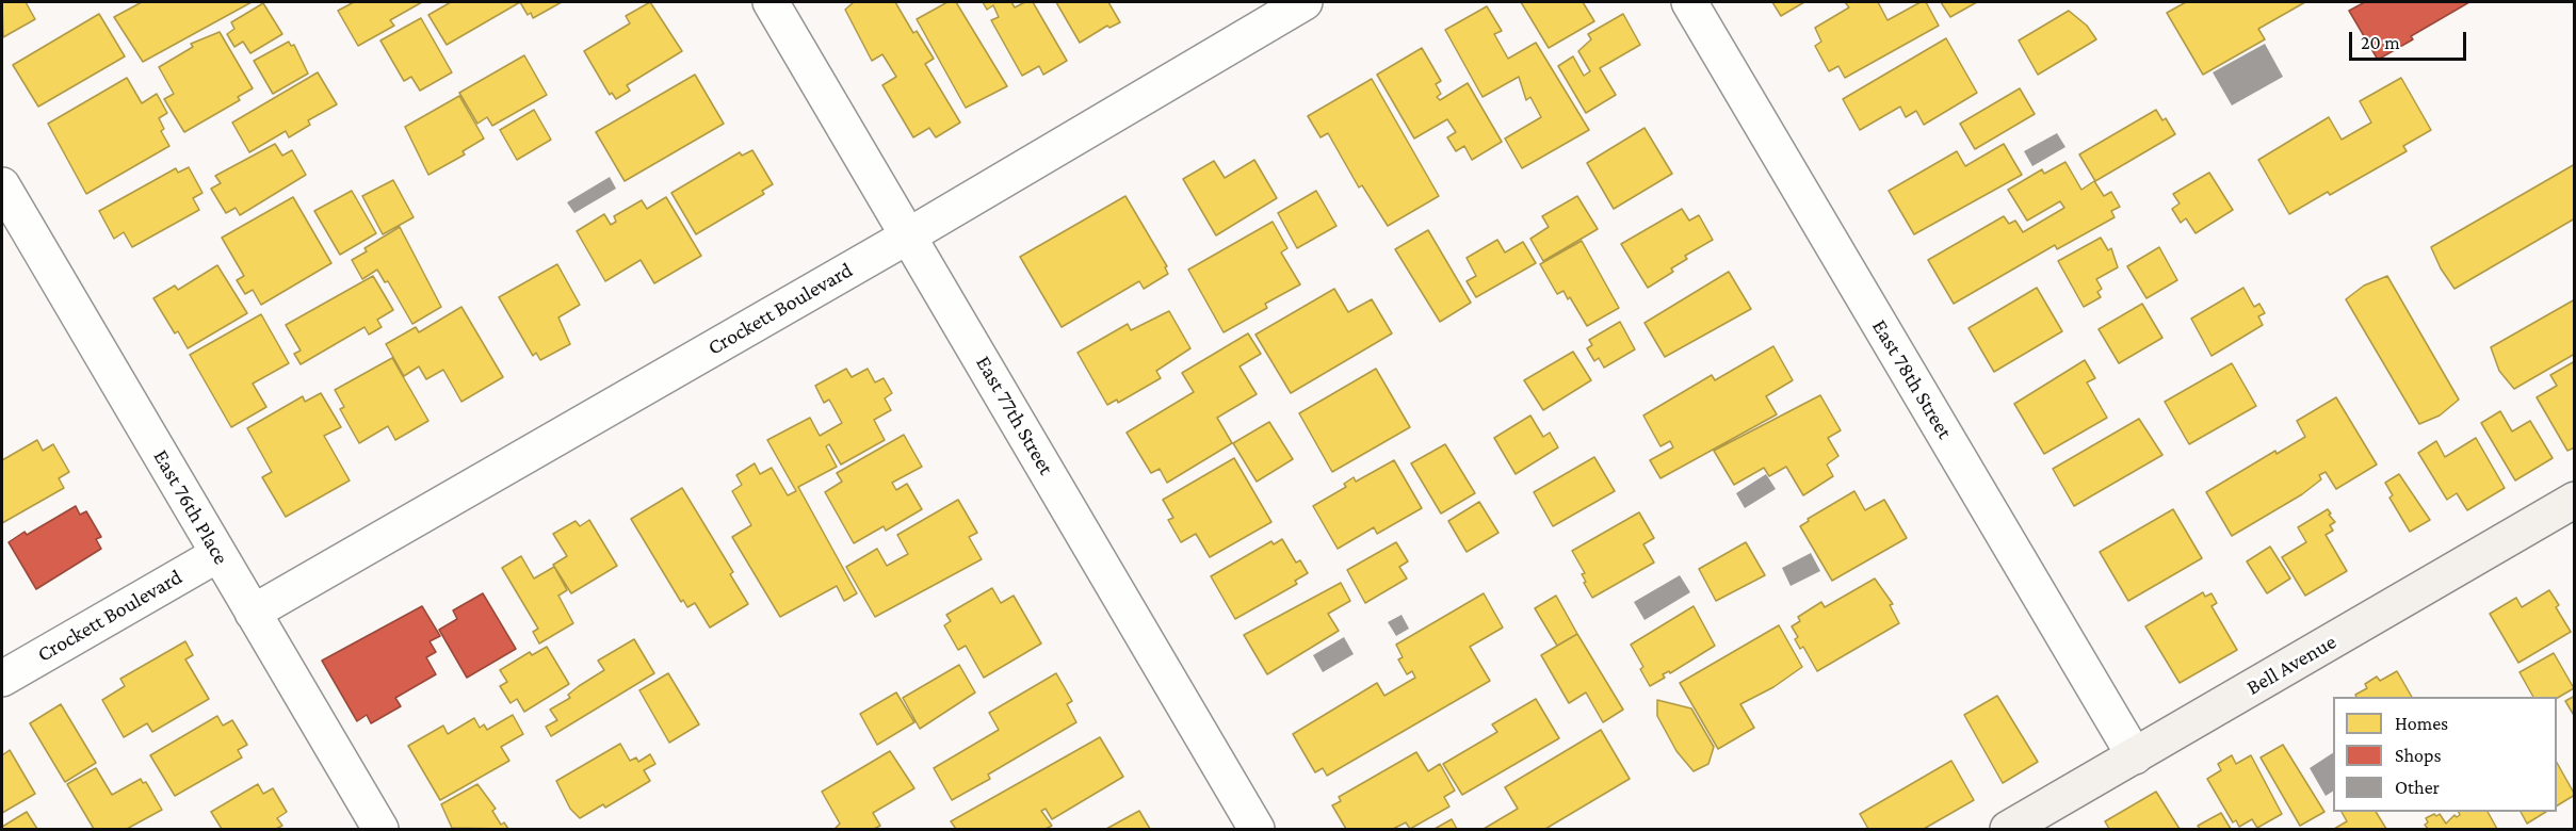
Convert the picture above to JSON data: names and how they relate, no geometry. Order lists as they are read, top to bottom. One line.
{"streets":{"street":["Crockett Boulevard","East 78th Street","East 77th Street","East 76th Place","Bell Avenue"]},"crossings":[["Crockett Boulevard","East 77th Street"],["Crockett Boulevard","East 76th Place"],["East 78th Street","Bell Avenue"]],"legend":["Homes","Shops","Other"],"scale_bar":"20 m"}
